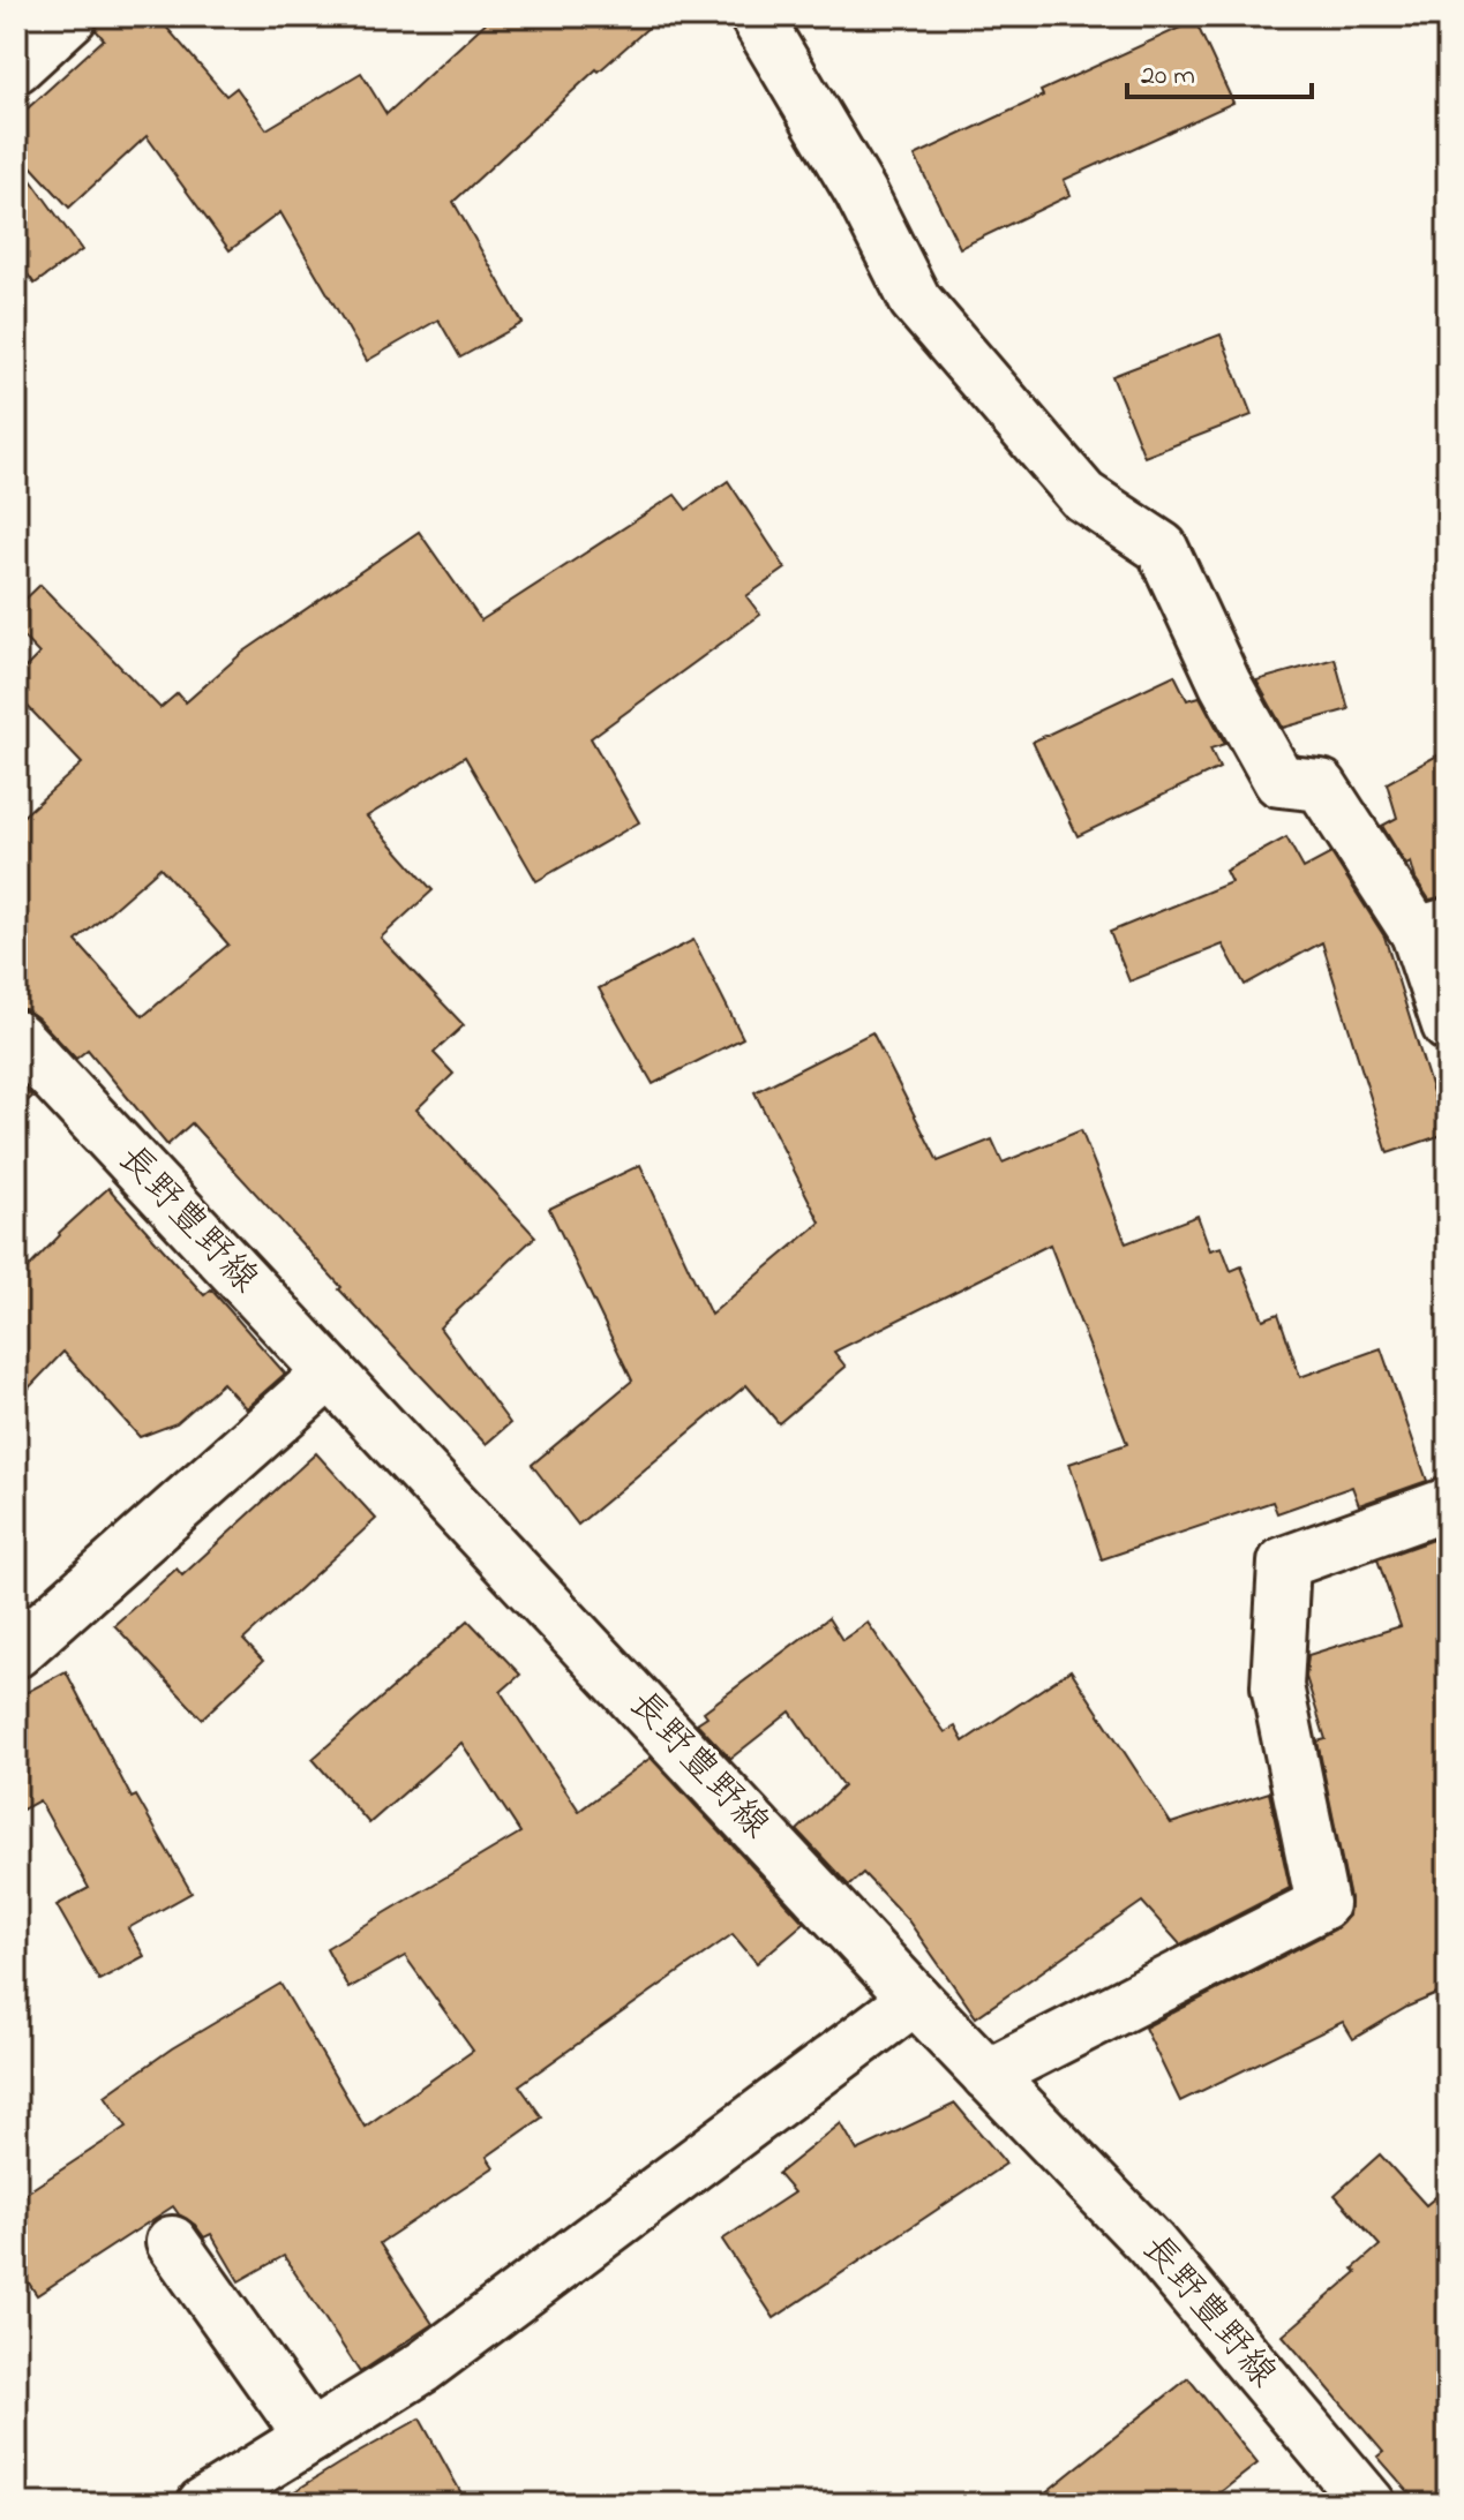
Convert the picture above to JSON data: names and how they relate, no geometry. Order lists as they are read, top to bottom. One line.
{"streets":{"street":["長野豊野線"]},"scale_bar":"20 m"}
